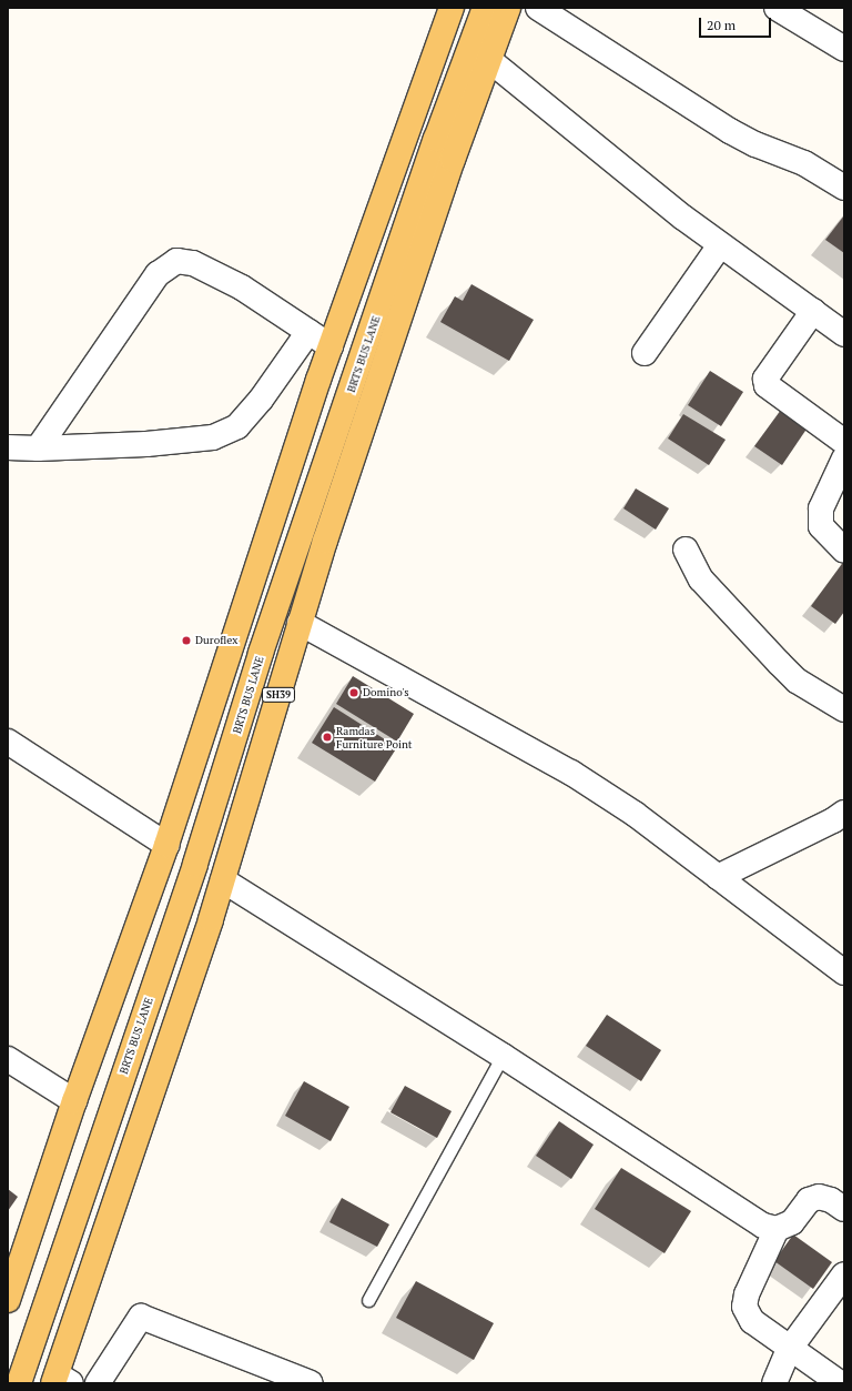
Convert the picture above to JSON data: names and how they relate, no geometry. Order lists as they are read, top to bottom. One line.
{"streets":{"main road":["BRTS BUS LANE","SH39"]},"places":["Duroflex","Domino's","Ramdas Furniture Point"],"scale_bar":"20 m"}
